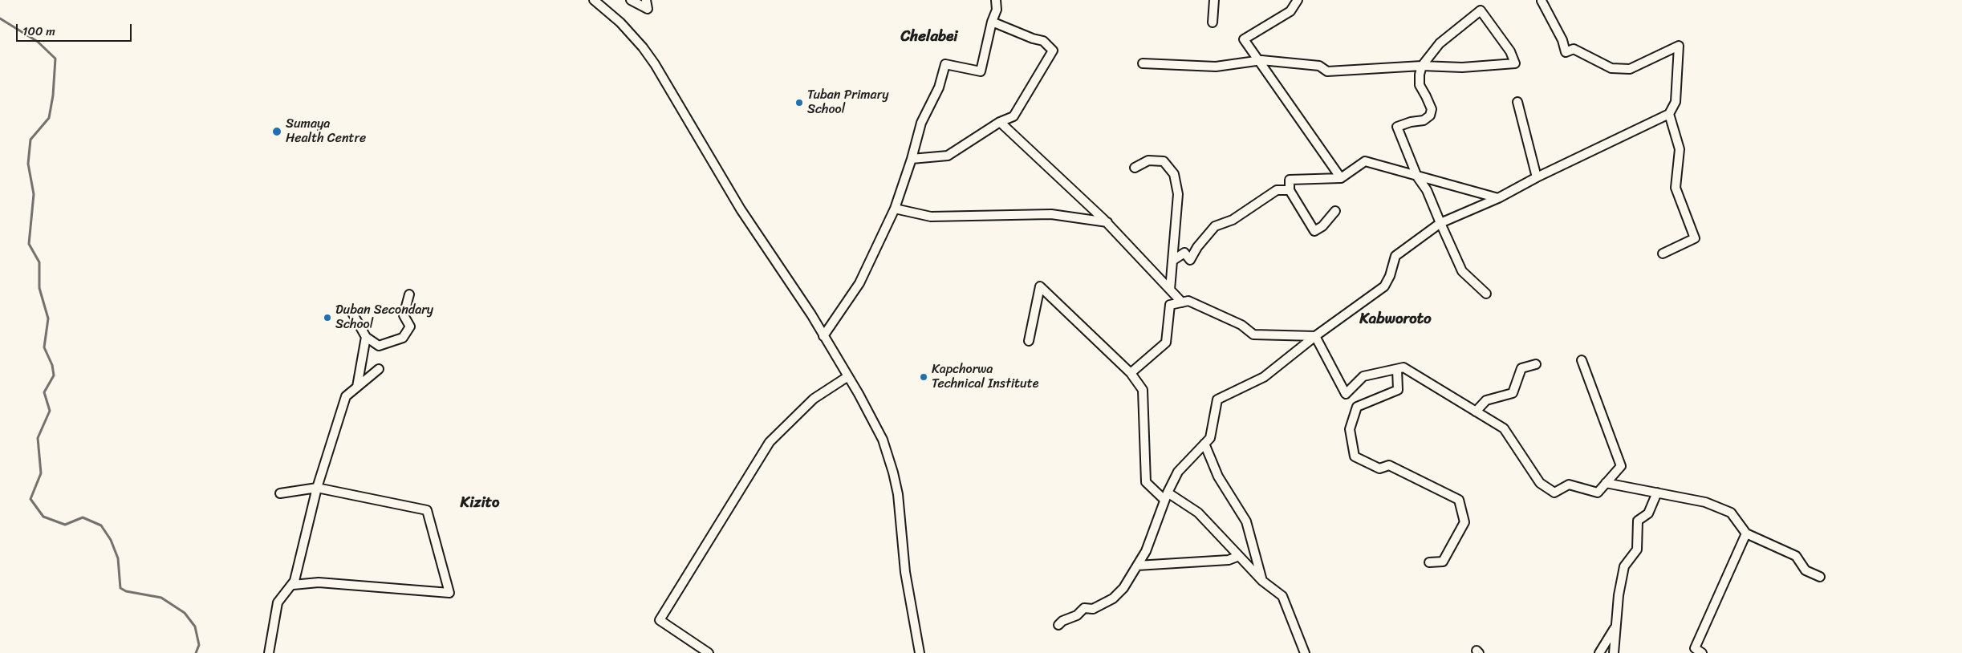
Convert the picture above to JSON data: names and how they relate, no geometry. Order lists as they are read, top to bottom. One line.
{"districts":["Chelabei","Kabworoto","Kizito"],"places":["Tuban Primary School","Sumaya Health Centre","Duban Secondary School","Kapchorwa Technical Institute"],"scale_bar":"100 m"}
